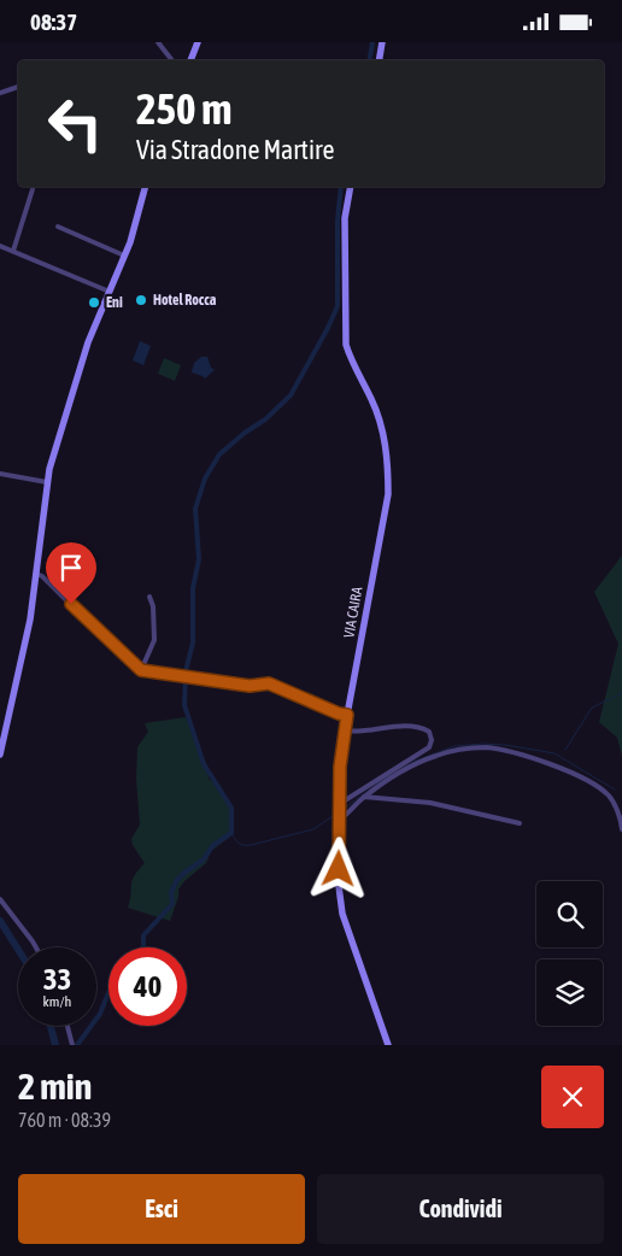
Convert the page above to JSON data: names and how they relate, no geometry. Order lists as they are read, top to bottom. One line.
{"streets":{"street":["VIA CAIRA"]},"places":["Hotel Rocca","Eni"],"page":{"status":"08:37","turn":["250 m","Via Stradone Martire"],"speed":"33 km/h","limit":"40","heading":["2 min","760 m · 08:39"],"buttons":["Esci","Condividi"]}}
